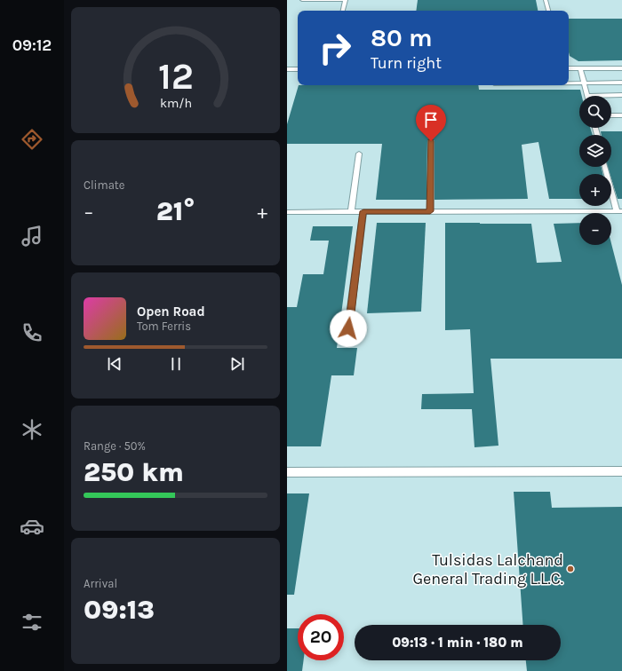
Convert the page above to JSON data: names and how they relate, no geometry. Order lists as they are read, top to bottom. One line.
{"places":["Tulsidas Lalchand General Trading L.L.C."],"page":{"tabs":"09:12","turn":["80 m","Turn right"],"map_buttons":["+","−"],"tile":["Climate",["Range · 50%","250 km"],["Arrival","09:13"]],"heat":["−","21°","+"],"song":["Open Road","Tom Ferris"],"limit":"20","trip":"09:13 · 1 min · 180 m","gauge":["12","km/h"]}}
